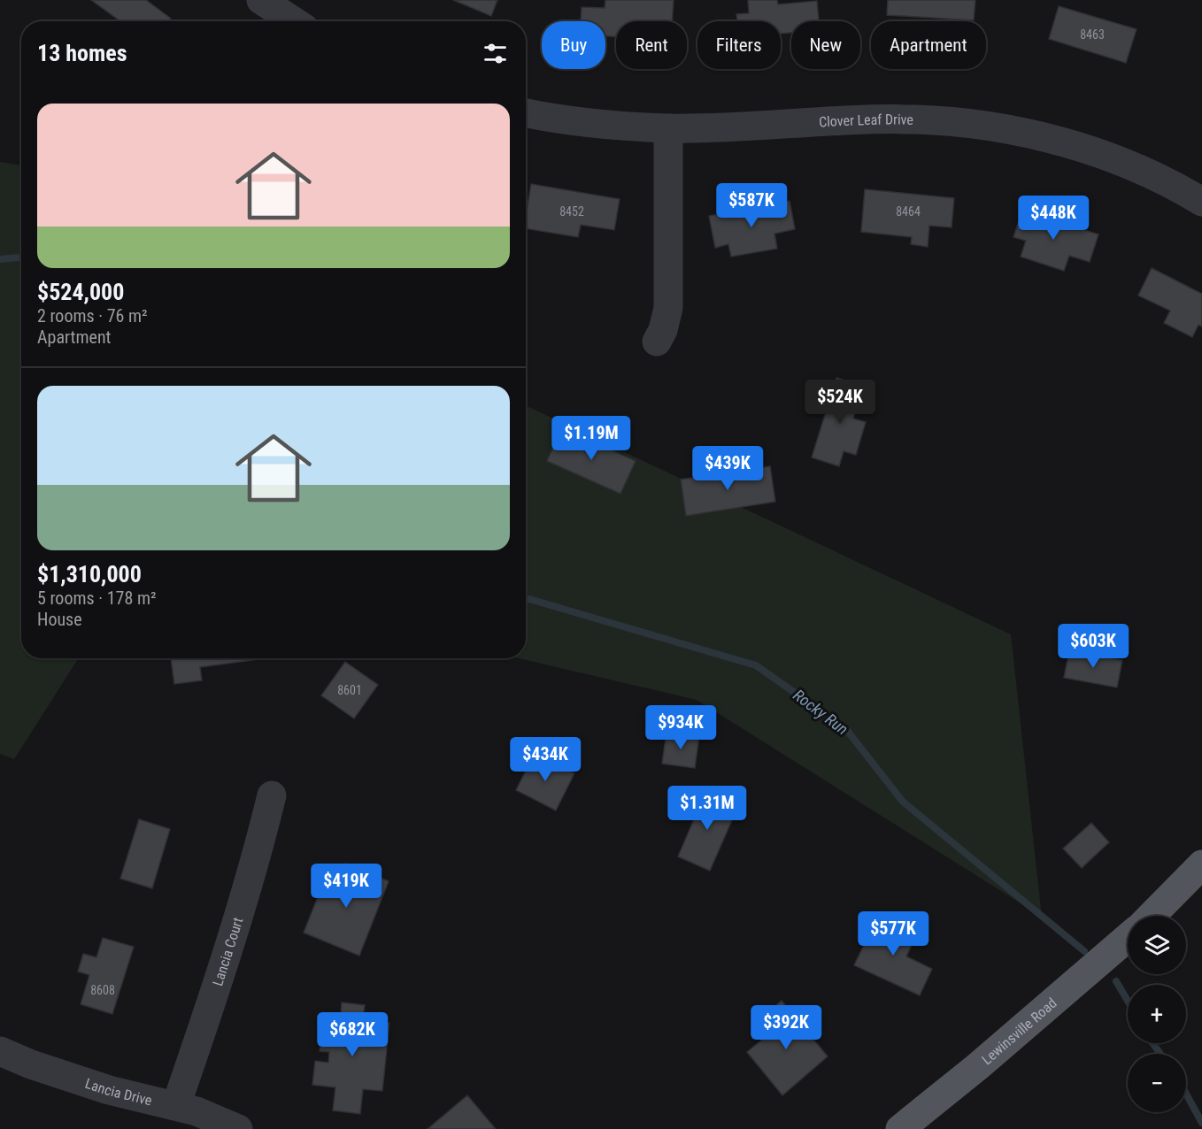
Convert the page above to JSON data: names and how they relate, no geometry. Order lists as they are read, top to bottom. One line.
{"streets":{"main road":["Lewinsville Road"],"street":["Clover Leaf Drive","Lancia Court","Lancia Drive"]},"crossings":[["Lancia Court","Lancia Drive"]],"water":["Rocky Run"],"house_numbers":["8463","8452","8464","8601","8608"],"page":{"chip":["Buy","Rent","Filters","New","Apartment"],"heading":"13 homes","list":[{"name":"$524,000","note":"2 rooms · 76 m² · Apartment"},{"name":"$1,310,000","note":"5 rooms · 178 m² · House"}],"price":["$587K","$448K","$524K","$1.19M","$439K","$603K","$934K","$434K","$1.31M","$419K","$577K","$392K","$682K"],"map_buttons":["+","−"]}}
